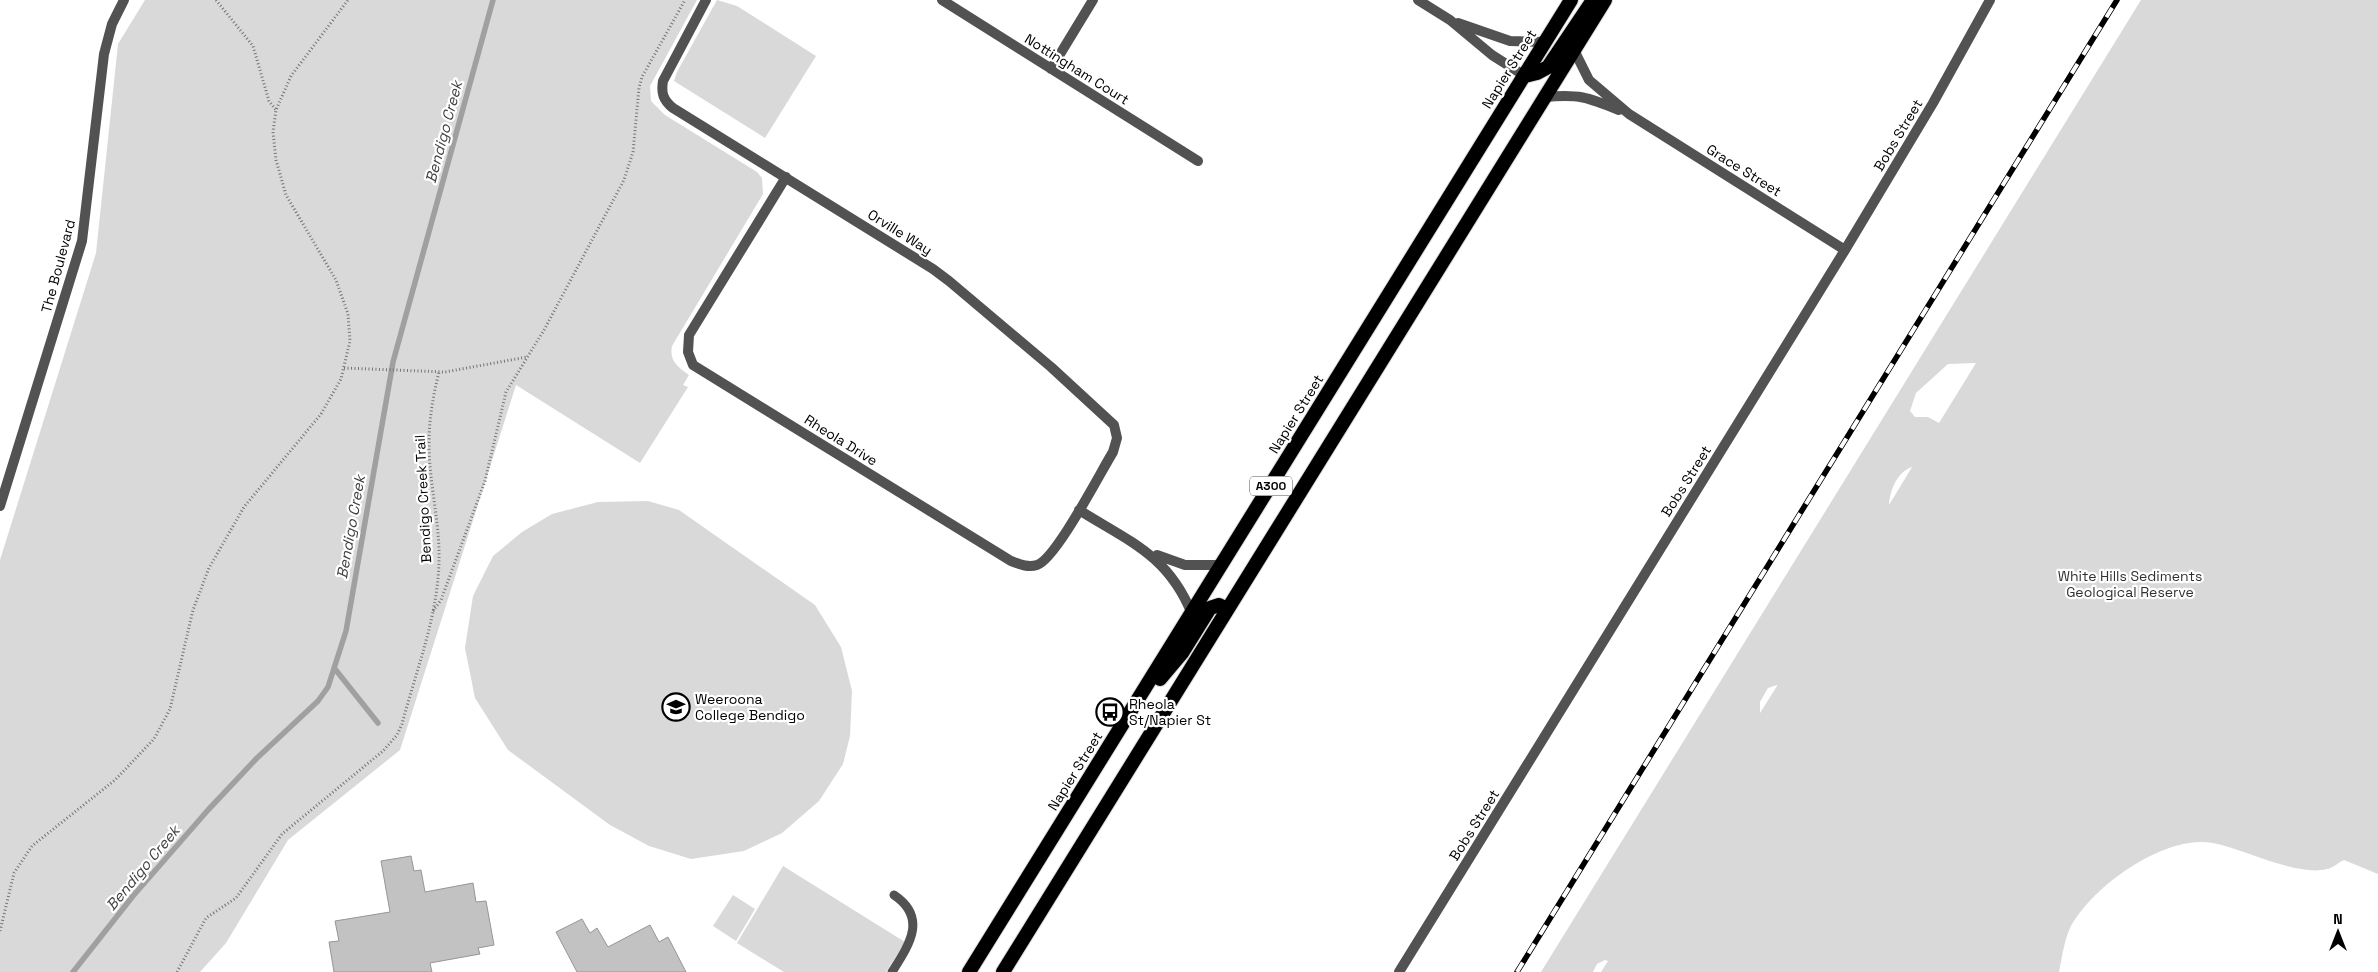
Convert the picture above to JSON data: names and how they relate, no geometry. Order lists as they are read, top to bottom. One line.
{"streets":{"highway":["Napier Street","A300"],"street":["Nottingham Court","Bobs Street","Grace Street","Orville Way","The Boulevard","Rheola Drive"],"path":["Bendigo Creek Trail"]},"crossings":[["Bobs Street","Grace Street"],["Grace Street","A300"],["Orville Way","Rheola Drive"]],"water":["Bendigo Creek"],"parks":["White Hills Sediments Geological Reserve"],"places":{"school or university":["Weeroona College Bendigo"],"bus stop":["Rheola St/Napier St"]},"north":"top"}
